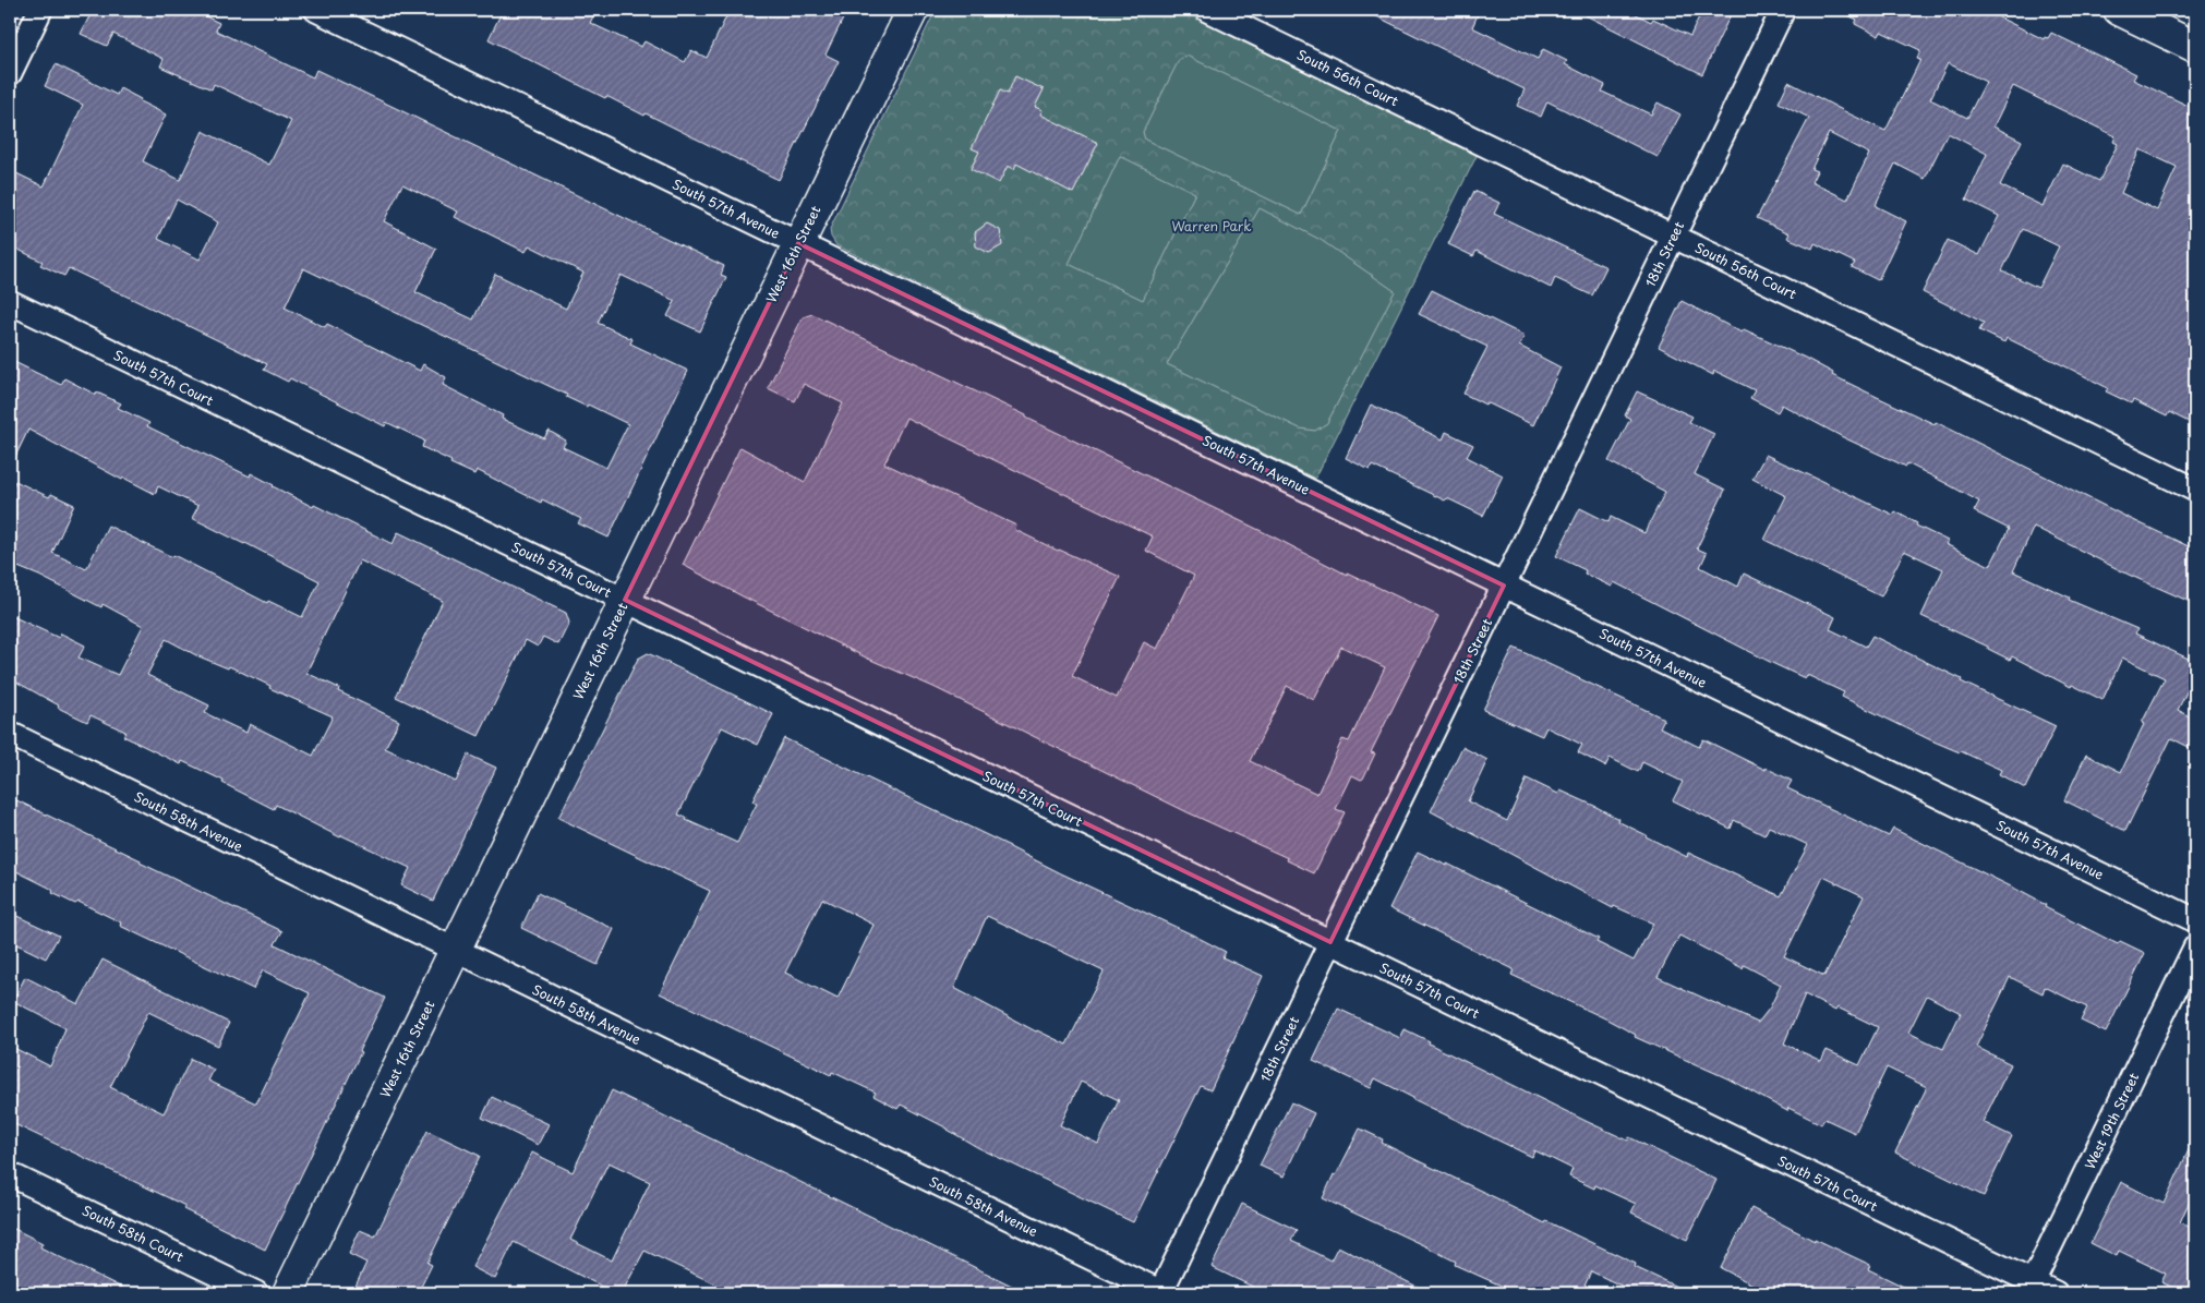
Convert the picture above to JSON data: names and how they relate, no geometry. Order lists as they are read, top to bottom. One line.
{"streets":{"street":["South 56th Court","South 57th Avenue","West 16th Street","18th Street","South 57th Court","South 58th Avenue","West 19th Street","South 58th Court"]},"crossings":[["South 56th Court","18th Street"],["South 57th Avenue","West 16th Street"],["South 57th Avenue","18th Street"],["West 16th Street","South 57th Court"],["West 16th Street","South 58th Avenue"],["18th Street","South 57th Court"],["18th Street","South 58th Avenue"],["South 57th Court","West 19th Street"]],"parks":["Warren Park"]}
